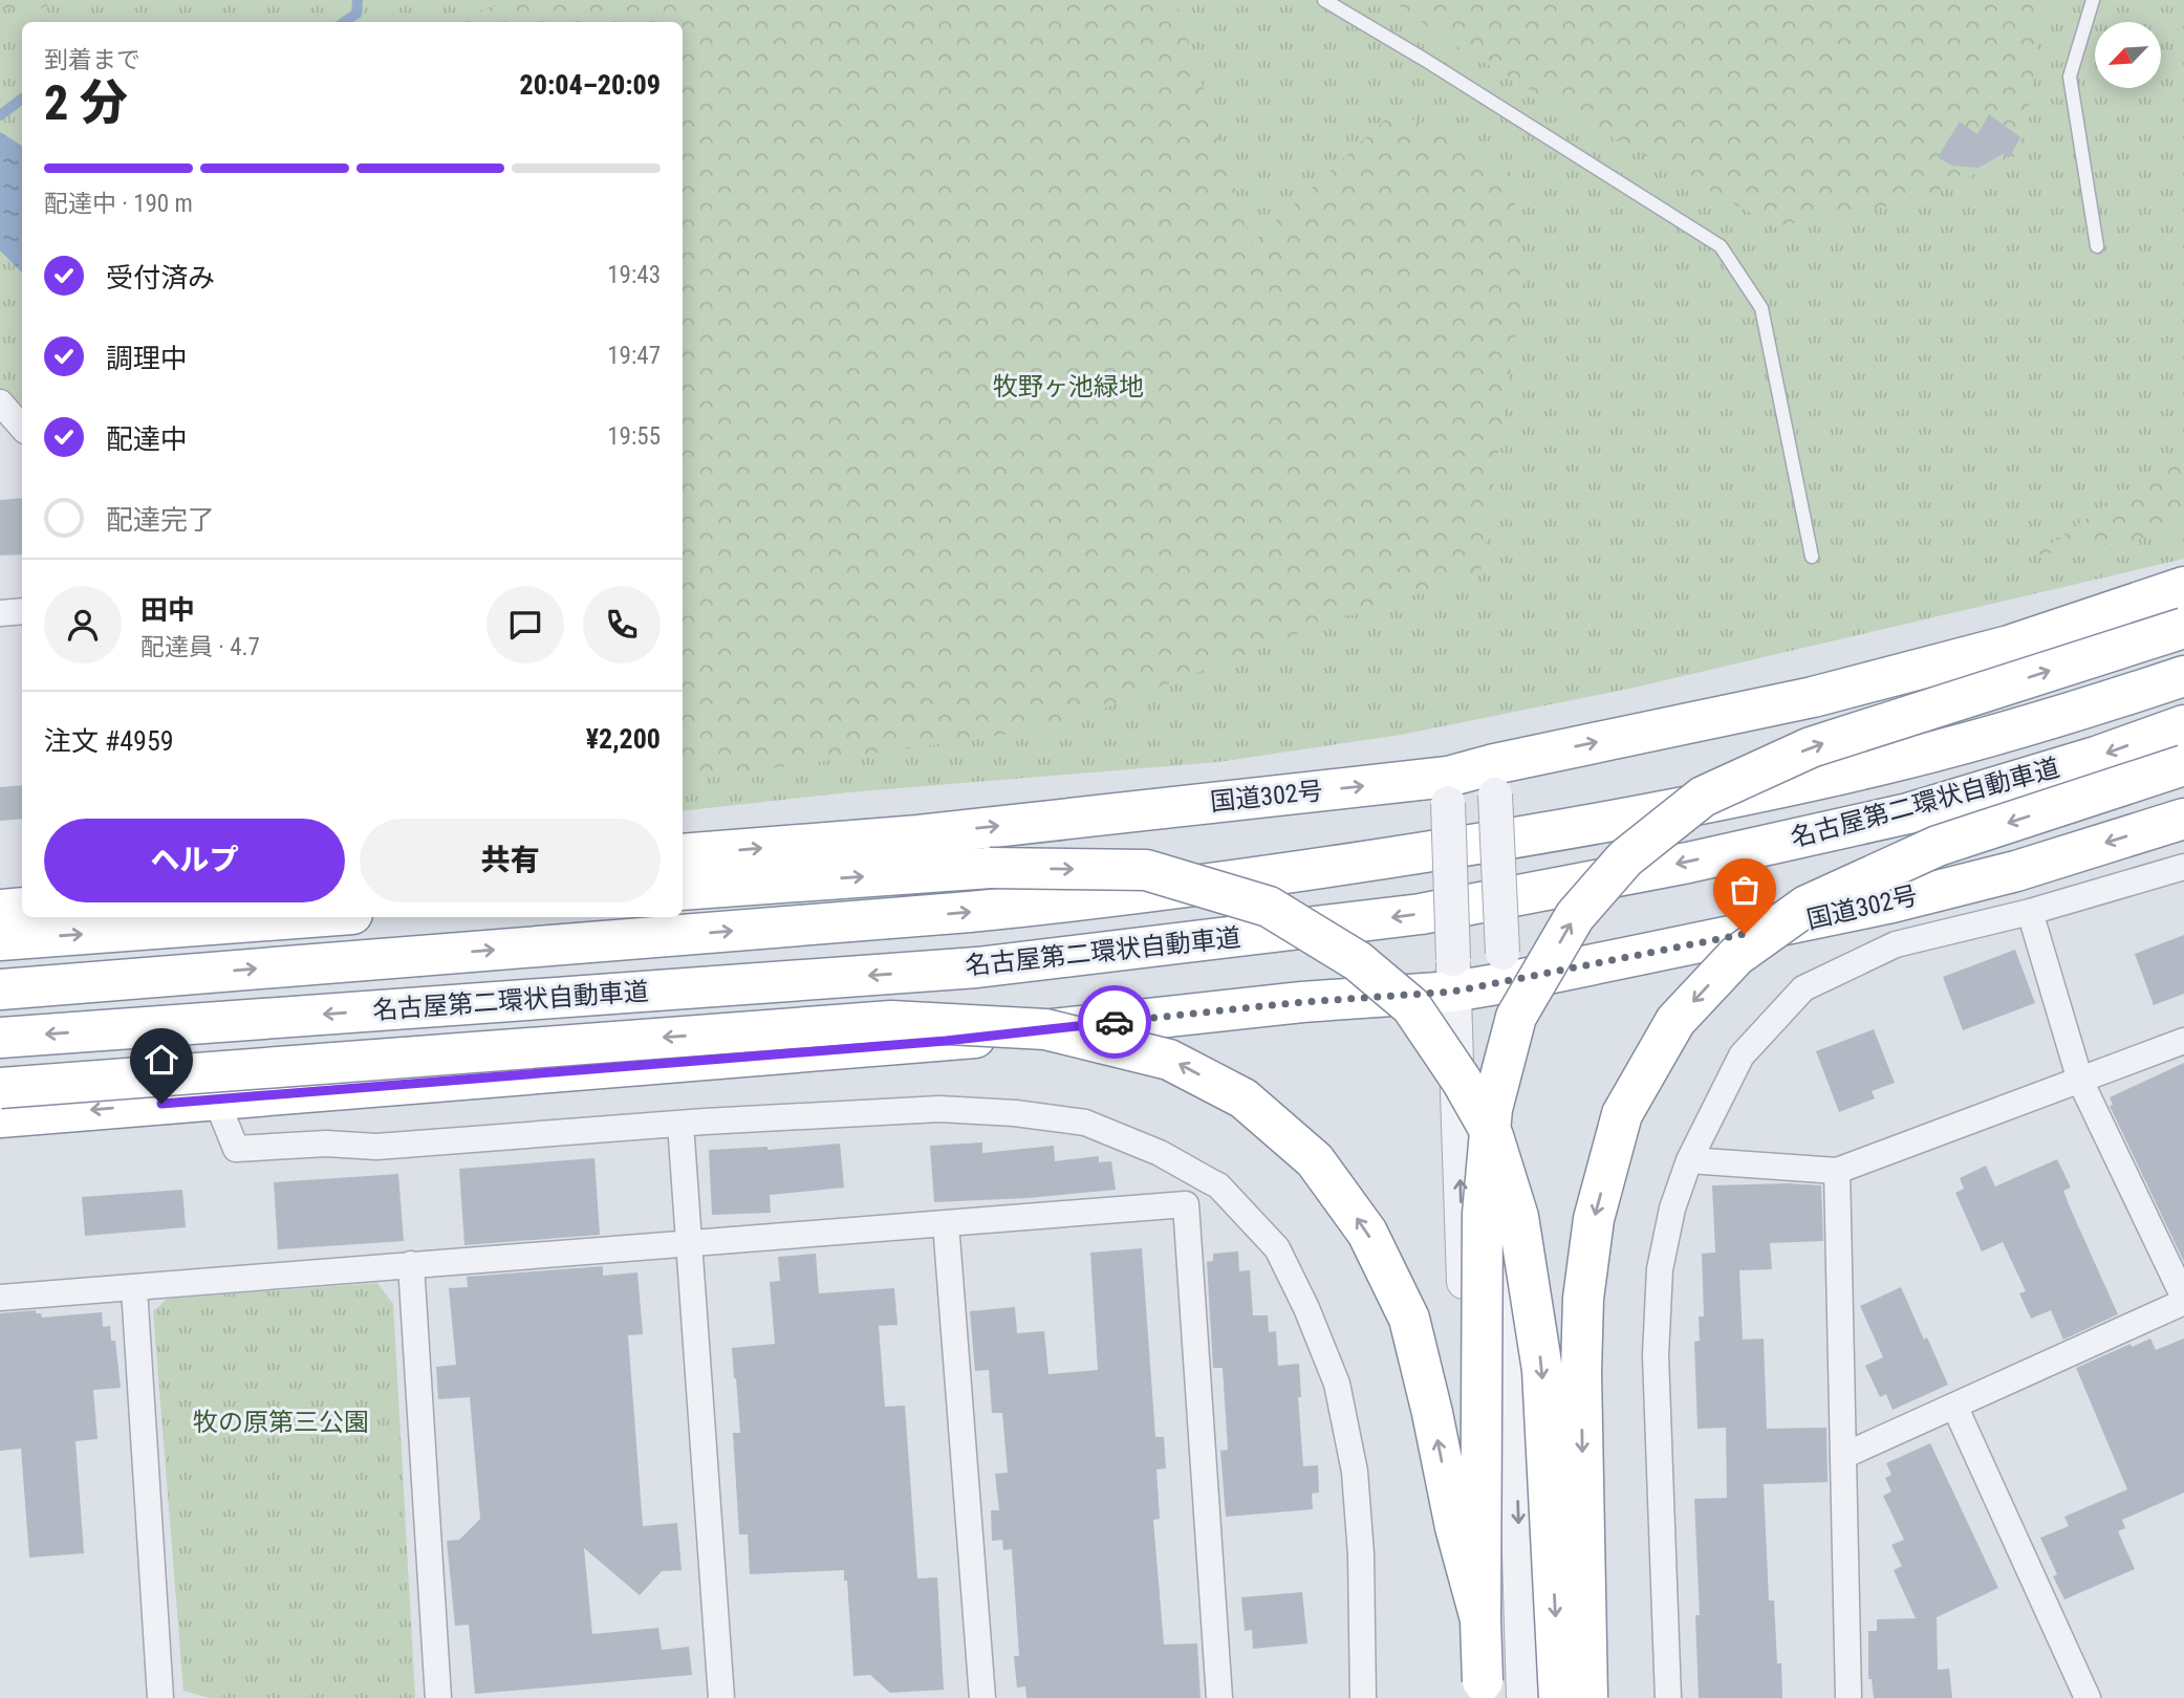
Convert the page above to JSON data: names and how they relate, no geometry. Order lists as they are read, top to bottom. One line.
{"streets":{"highway":["国道302号","名古屋第二環状自動車道"]},"parks":["牧野ヶ池緑地","牧の原第三公園"],"north":"bottom left","page":{"heading":["2 分","到着まで","20:04–20:09"],"panel":["田中","配達員 · 4.7","注文 #4959","¥2,200"],"bar":"配達中 · 190 m","list":[["受付済み","19:43"],["調理中","19:47"],["配達中","19:55"],"配達完了"],"buttons":["ヘルプ","共有"]}}
